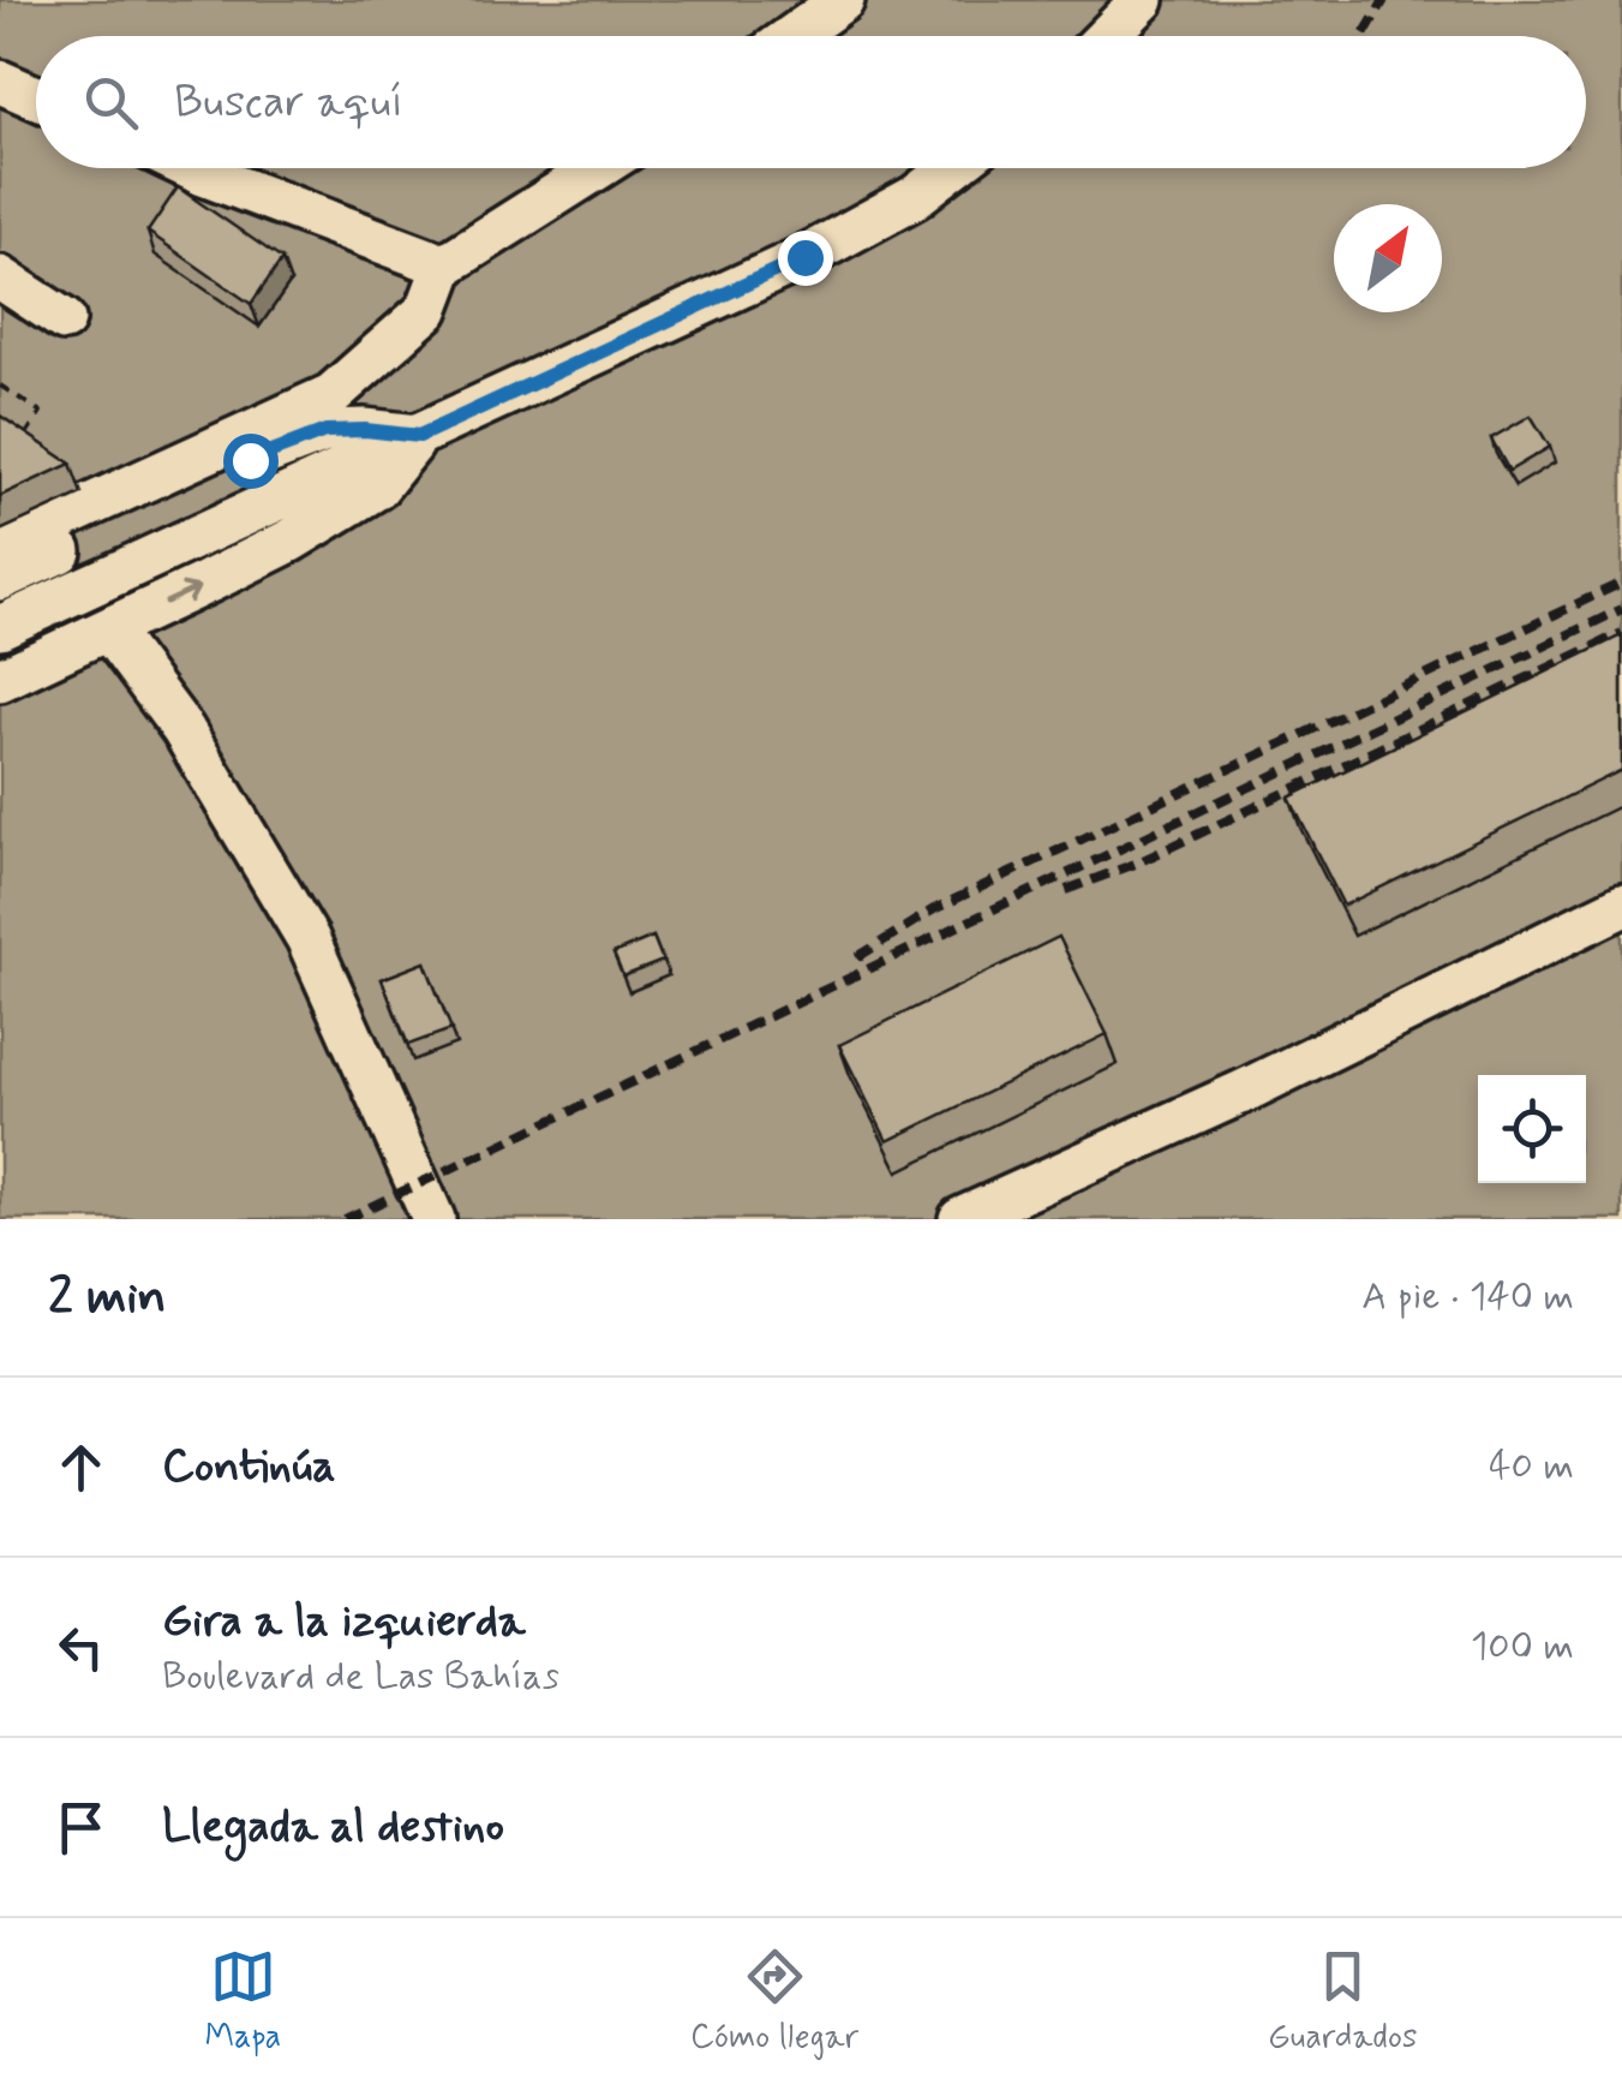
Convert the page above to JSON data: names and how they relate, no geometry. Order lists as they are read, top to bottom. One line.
{"north":"top right","page":{"search":"Buscar aquí","heading":["2 min","A pie · 140 m"],"list":[["Continúa","40 m"],["Gira a la izquierda","Boulevard de Las Bahías","100 m"],"Llegada al destino"],"nav":["Mapa","Cómo llegar","Guardados"]}}
